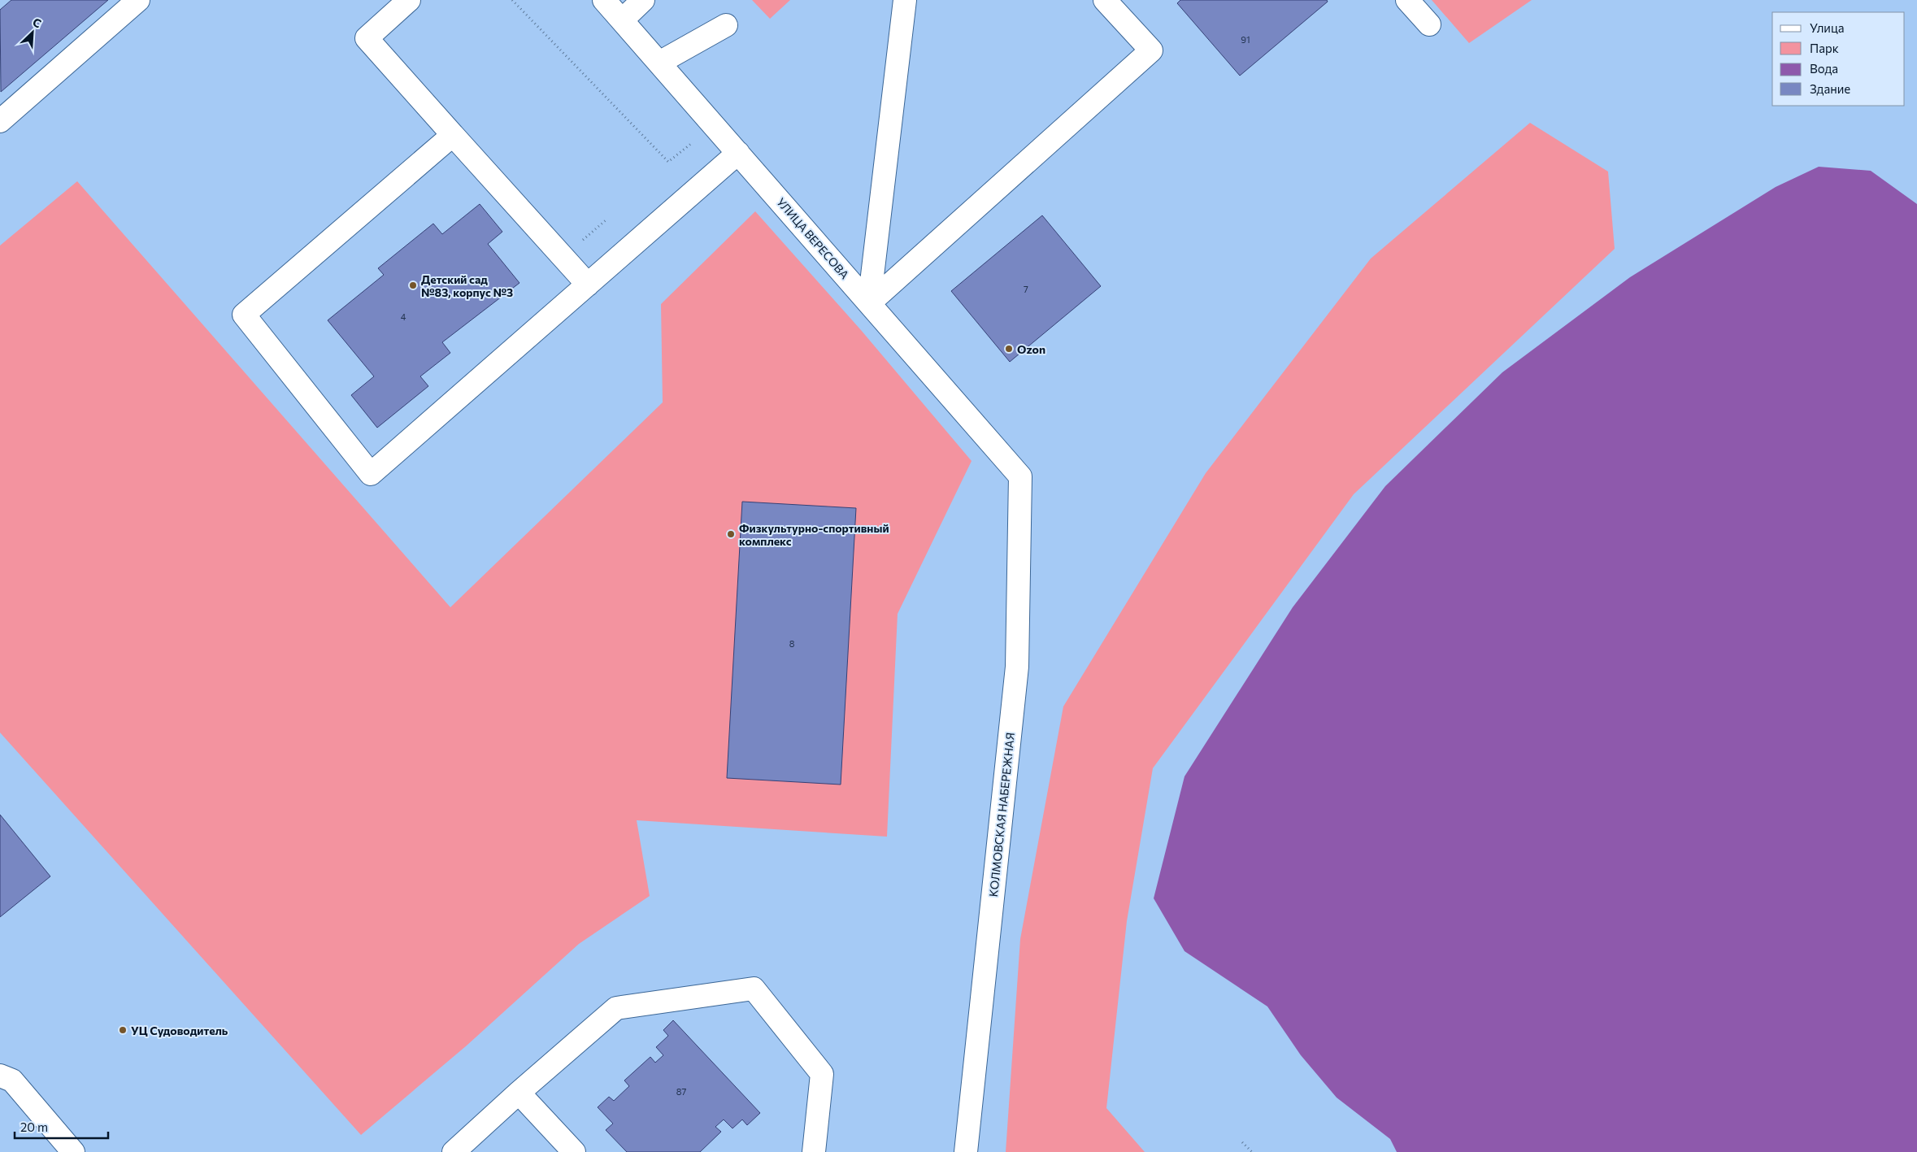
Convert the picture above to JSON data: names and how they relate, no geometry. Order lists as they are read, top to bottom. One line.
{"streets":{"street":["УЛИЦА ВЕРЕСОВА","КОЛМОВСКАЯ НАБЕРЕЖНАЯ"]},"crossings":[["УЛИЦА ВЕРЕСОВА","КОЛМОВСКАЯ НАБЕРЕЖНАЯ"]],"places":["Детский сад №83, корпус №3","Ozon","Физкультурно-спортивный комплекс","УЦ Судоводитель"],"house_numbers":["91","7","4","8","87"],"legend":["Улица","Парк","Вода","Здание"],"scale_bar":"20 m","north":"top right"}
